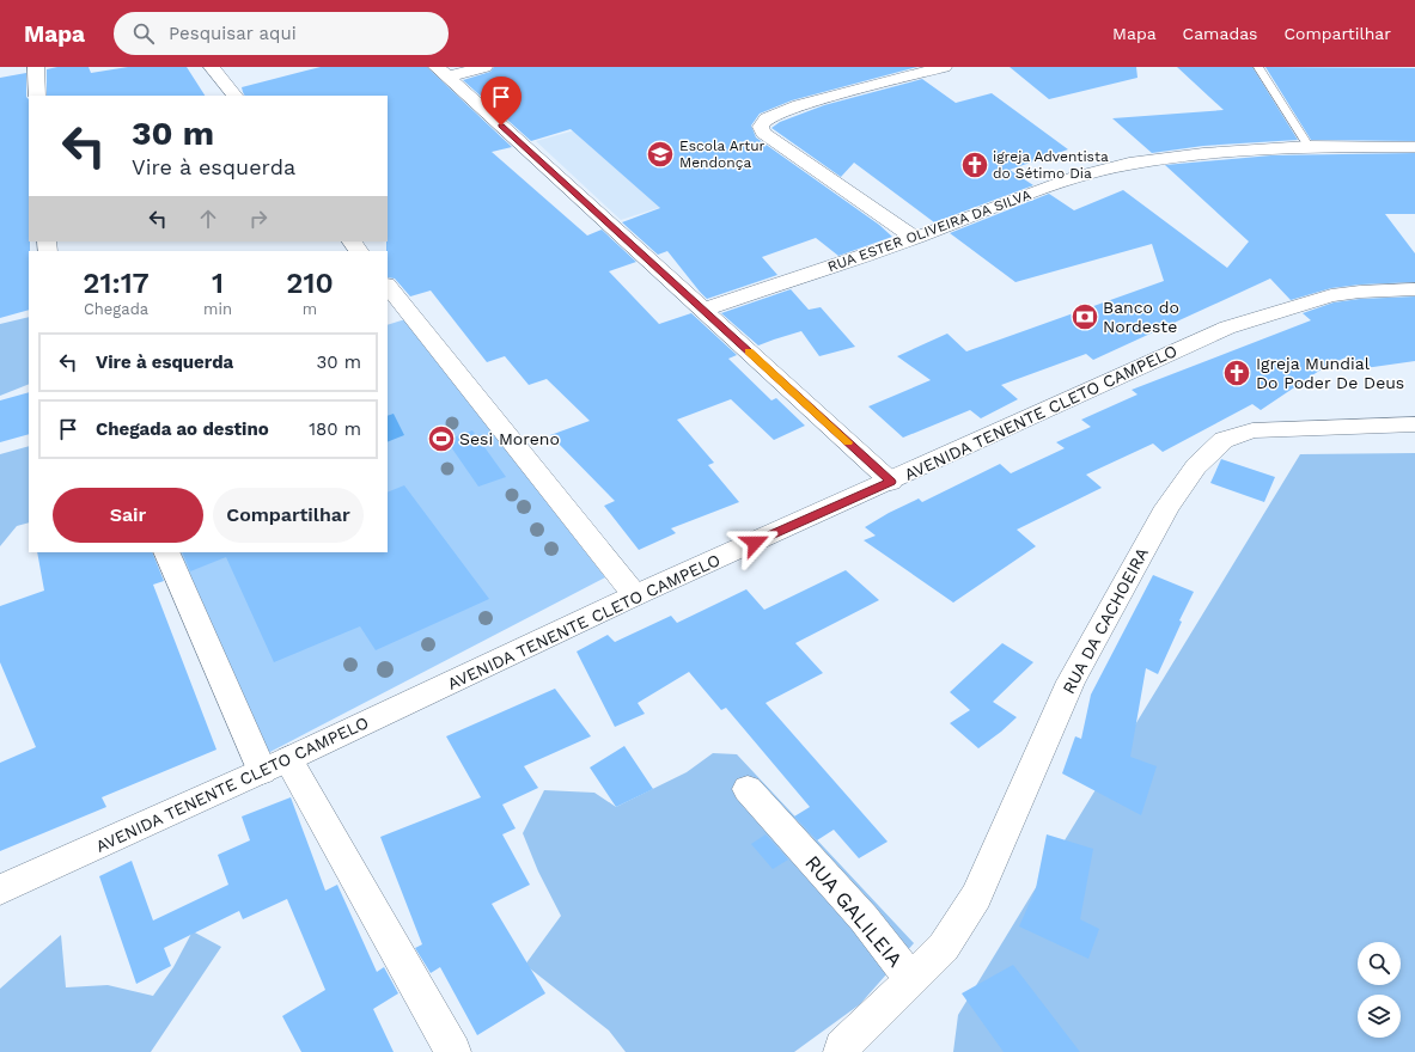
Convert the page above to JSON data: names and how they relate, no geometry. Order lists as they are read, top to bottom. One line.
{"streets":{"street":["RUA ESTER OLIVEIRA DA SILVA","AVENIDA TENENTE CLETO CAMPELO","RUA DA CACHOEIRA","RUA GALILEIA"]},"crossings":[["RUA DA CACHOEIRA","RUA GALILEIA"]],"places":{"school or university":["Escola Artur Mendonça"],"church":["igreja Adventista do Sétimo Dia","Igreja Mundial Do Poder De Deus"],"bank":["Banco do Nordeste"],"sports":["Sesi Moreno"]},"page":{"header":"Mapa","search":"Pesquisar aqui","nav":["Mapa","Camadas","Compartilhar"],"turn":["30 m","Vire à esquerda"],"eta":["21:17","Chegada","1","min","210","m"],"list":[{"name":"Vire à esquerda","value":"30 m"},{"name":"Chegada ao destino","value":"180 m"}],"buttons":["Sair","Compartilhar"]}}
